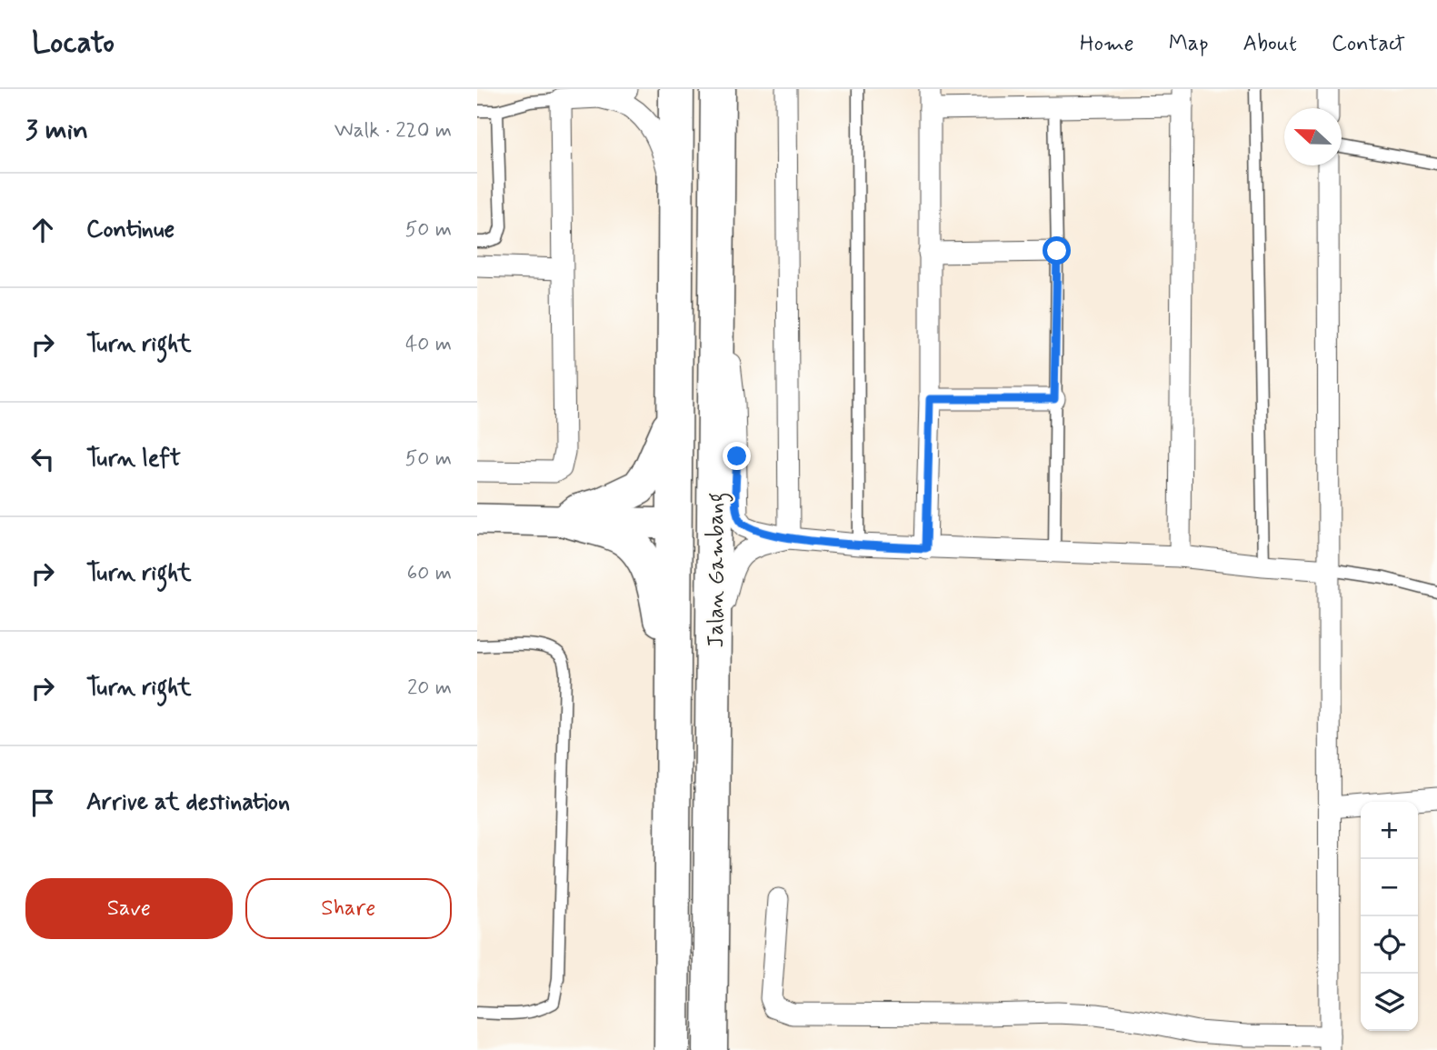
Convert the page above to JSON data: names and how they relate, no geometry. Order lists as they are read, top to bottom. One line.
{"streets":{"highway":["Jalan Gambang"]},"north":"left","page":{"header":"Locato","nav":["Home","Map","About","Contact"],"heading":["3 min","Walk · 220 m"],"list":[["Continue","50 m"],["Turn right","40 m"],["Turn left","50 m"],["Turn right","60 m"],["Turn right","20 m"],"Arrive at destination"],"map_buttons":["+","−"],"buttons":["Save","Share"]}}
